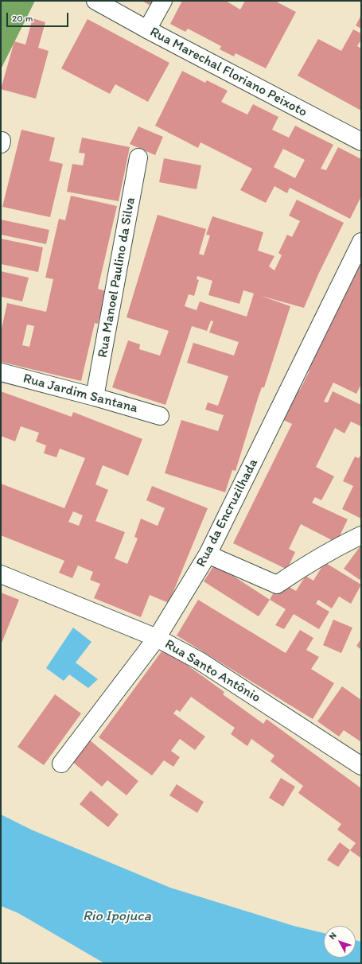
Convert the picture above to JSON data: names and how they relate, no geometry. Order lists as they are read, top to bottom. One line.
{"streets":{"street":["Rua Marechal Floriano Peixoto","Rua Manoel Paulino da Silva","Rua Jardim Santana","Rua da Encruzilhada","Rua Santo Antônio"]},"crossings":[["Rua Manoel Paulino da Silva","Rua Jardim Santana"],["Rua da Encruzilhada","Rua Santo Antônio"]],"water":["Rio Ipojuca"],"scale_bar":"20 m","north":"top left"}
